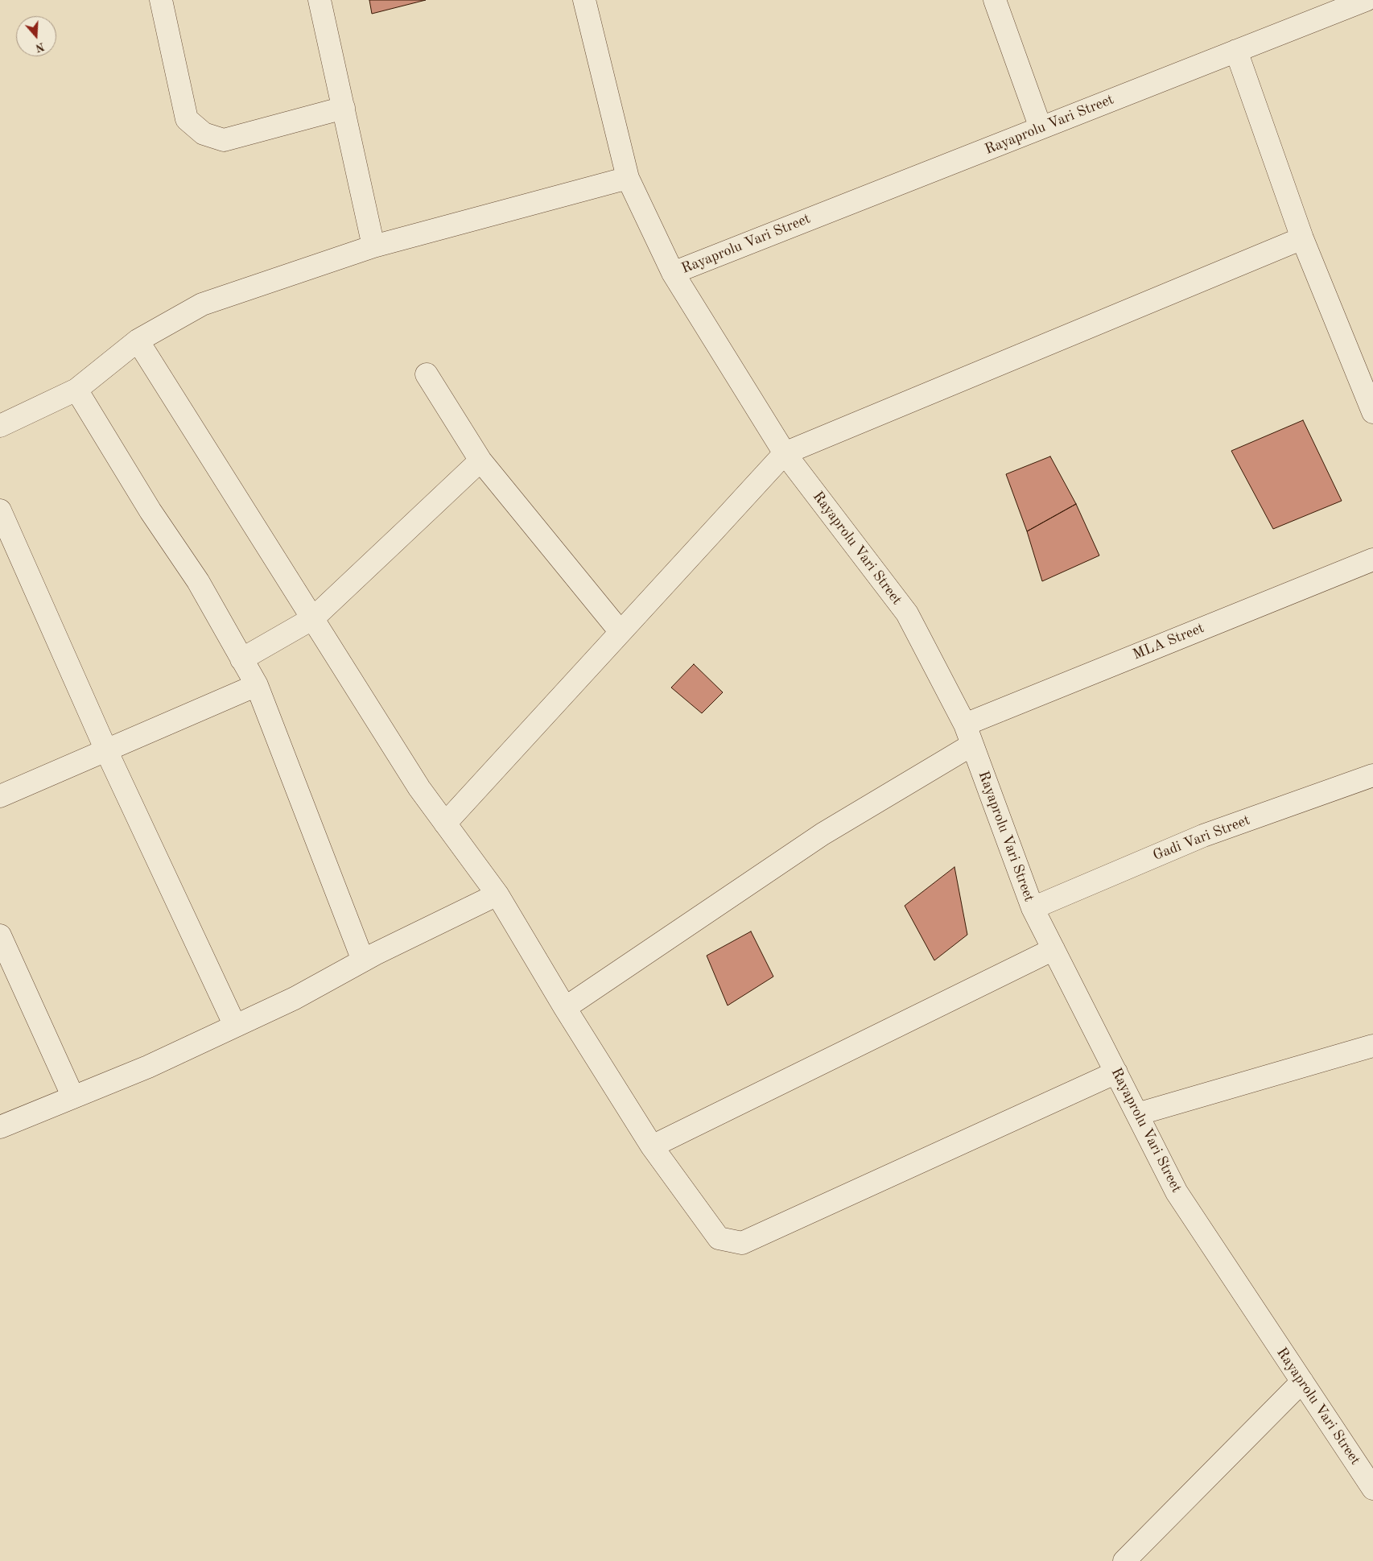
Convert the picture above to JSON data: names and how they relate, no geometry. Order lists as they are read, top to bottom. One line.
{"streets":{"street":["Rayaprolu Vari Street","MLA Street","Gadi Vari Street"]},"crossings":[["Rayaprolu Vari Street","MLA Street"],["Rayaprolu Vari Street","Gadi Vari Street"]],"north":"bottom"}
